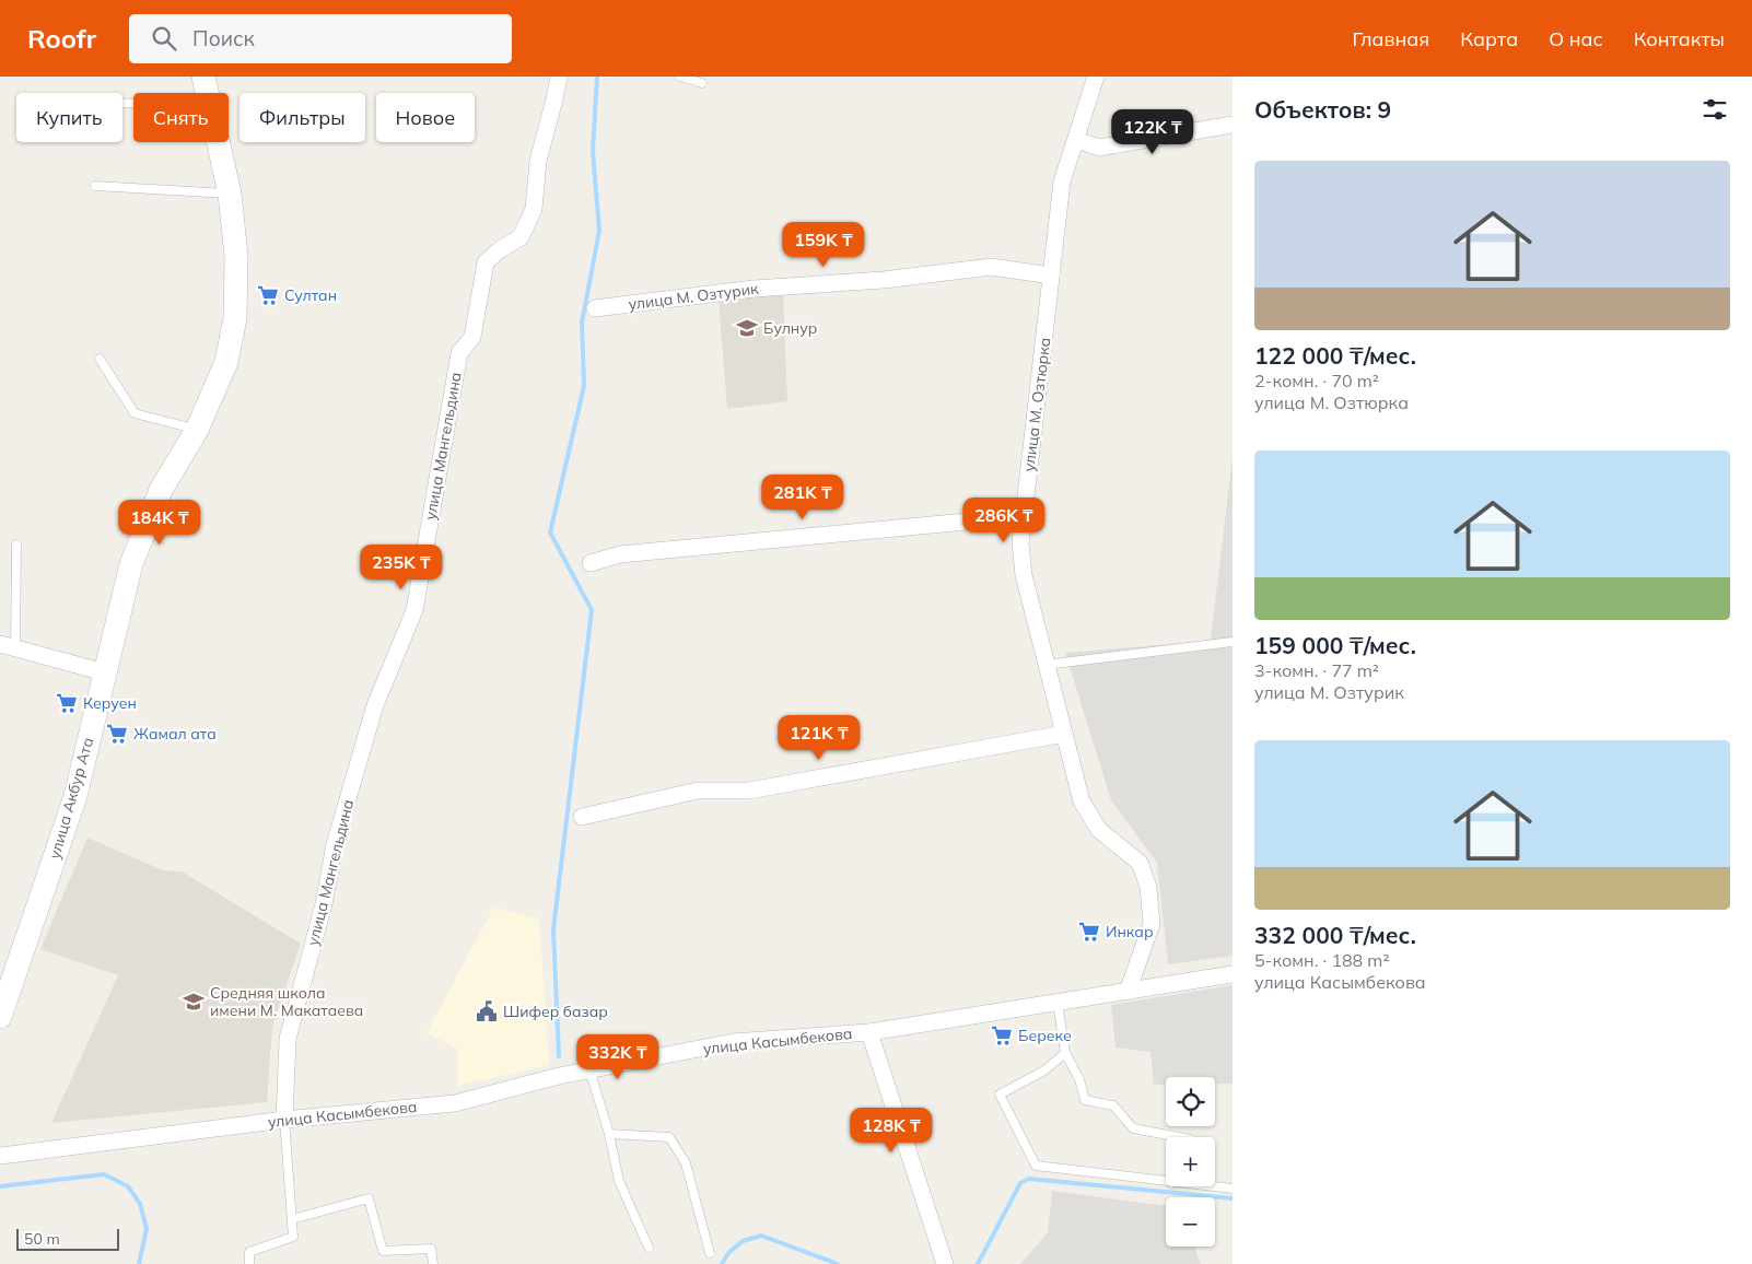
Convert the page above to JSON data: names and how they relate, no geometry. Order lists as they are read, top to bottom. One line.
{"streets":{"main road":["улица Акбур Ата"],"street":["улица М. Озтурик","улица М. Озтюрка","улица Мангельдина","улица Касымбекова"]},"crossings":[["улица М. Озтурик","улица М. Озтюрка"],["улица М. Озтюрка","улица Касымбекова"],["улица Мангельдина","улица Касымбекова"]],"places":{"supermarket":["Султан","Керуен","Жамал ата","Инкар","Береке"],"school or university":["Булнур","Средняя школа имени М. Макатаева"],"public building":["Шифер базар"]},"scale_bar":"50 m","page":{"header":"Roofr","search":"Поиск","nav":["Главная","Карта","О нас","Контакты"],"heading":"Объектов: 9","chip":["Купить","Снять","Фильтры","Новое"],"price":["122K ₸","159K ₸","281K ₸","286K ₸","184K ₸","235K ₸","121K ₸","332K ₸","128K ₸"],"list":[{"name":"122 000 ₸/мес.","note":"2-комн. · 70 m² · улица М. Озтюрка"},{"name":"159 000 ₸/мес.","note":"3-комн. · 77 m² · улица М. Озтурик"},{"name":"332 000 ₸/мес.","note":"5-комн. · 188 m² · улица Касымбекова"}],"map_buttons":["+","−"],"scale":"50 m"}}
